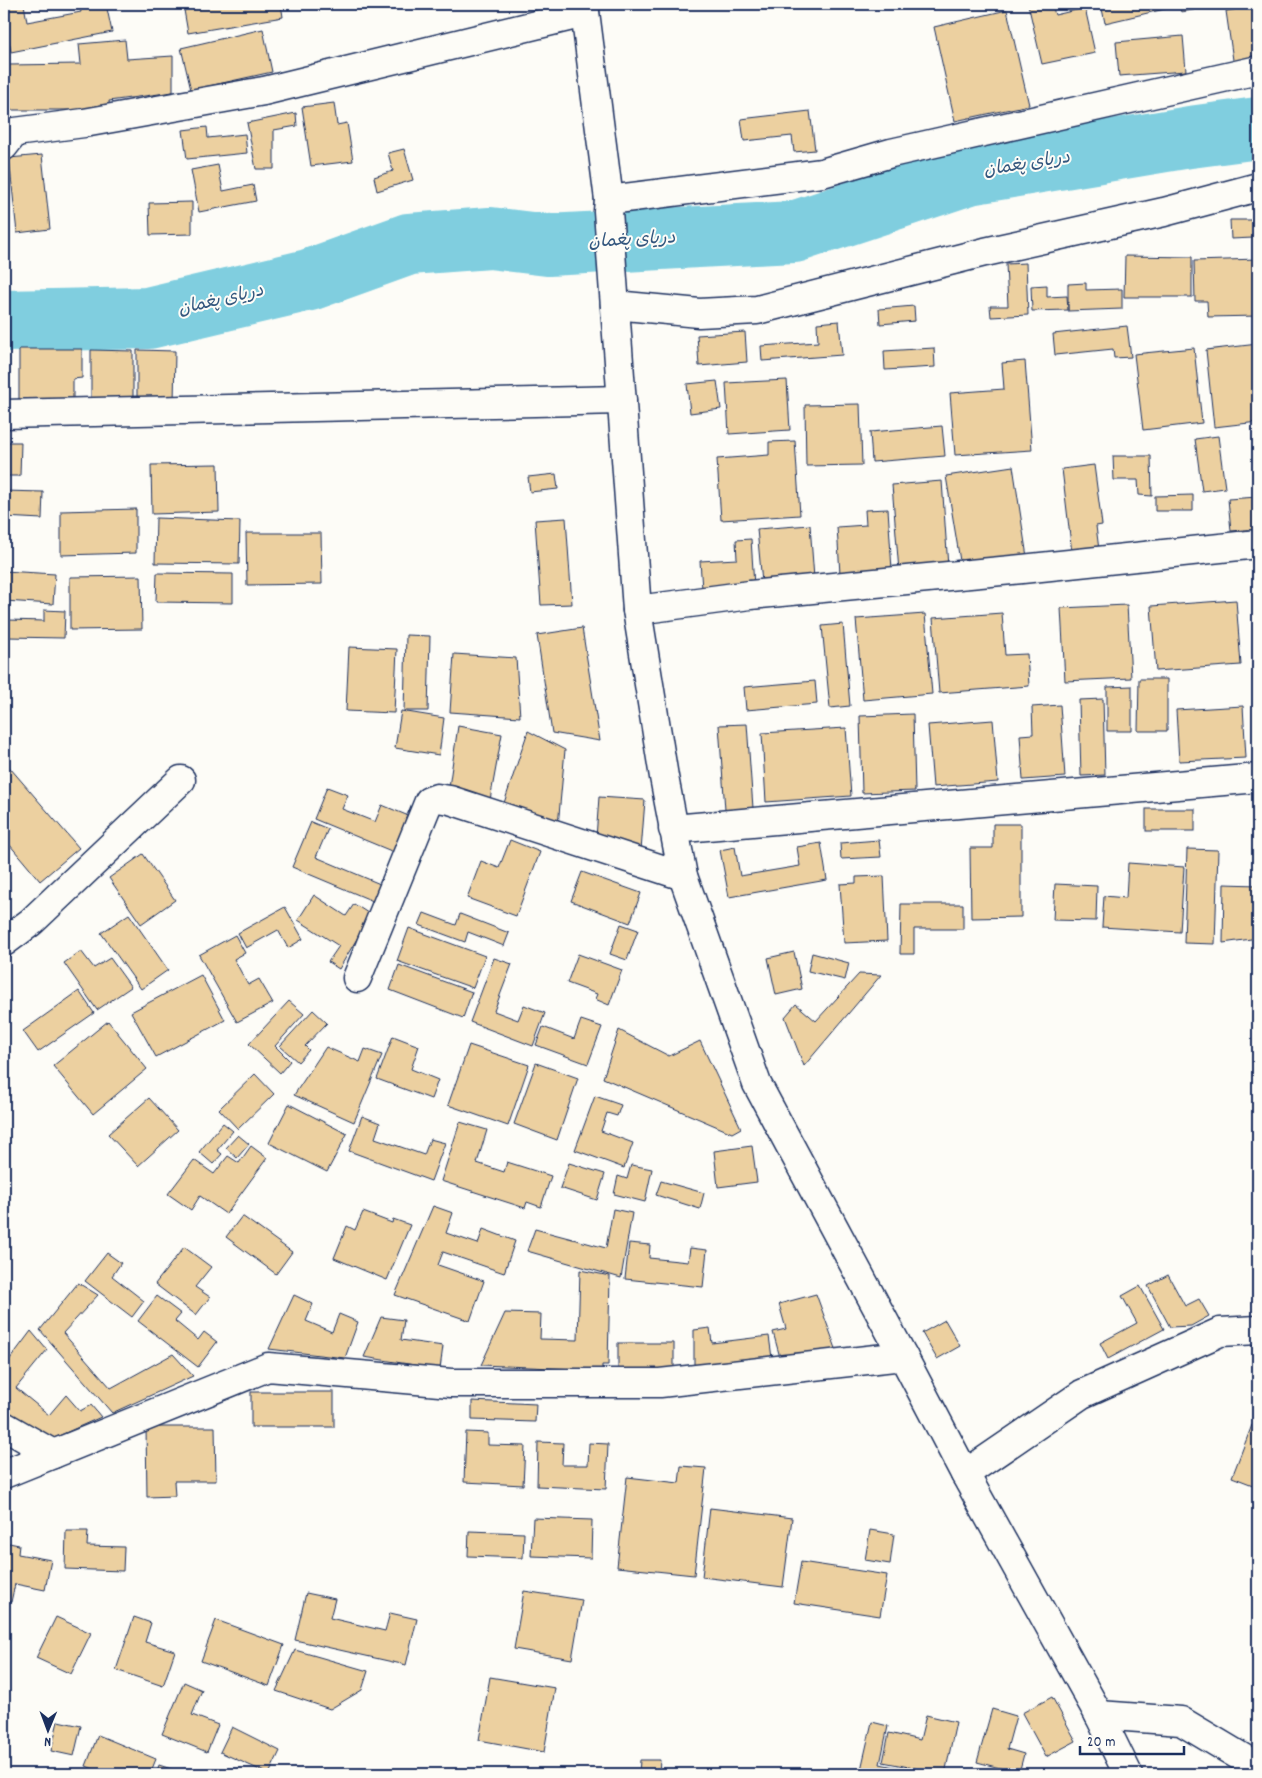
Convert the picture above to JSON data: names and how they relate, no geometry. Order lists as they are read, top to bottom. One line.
{"water":["دریای پغمان"],"scale_bar":"20 m","north":"bottom"}
